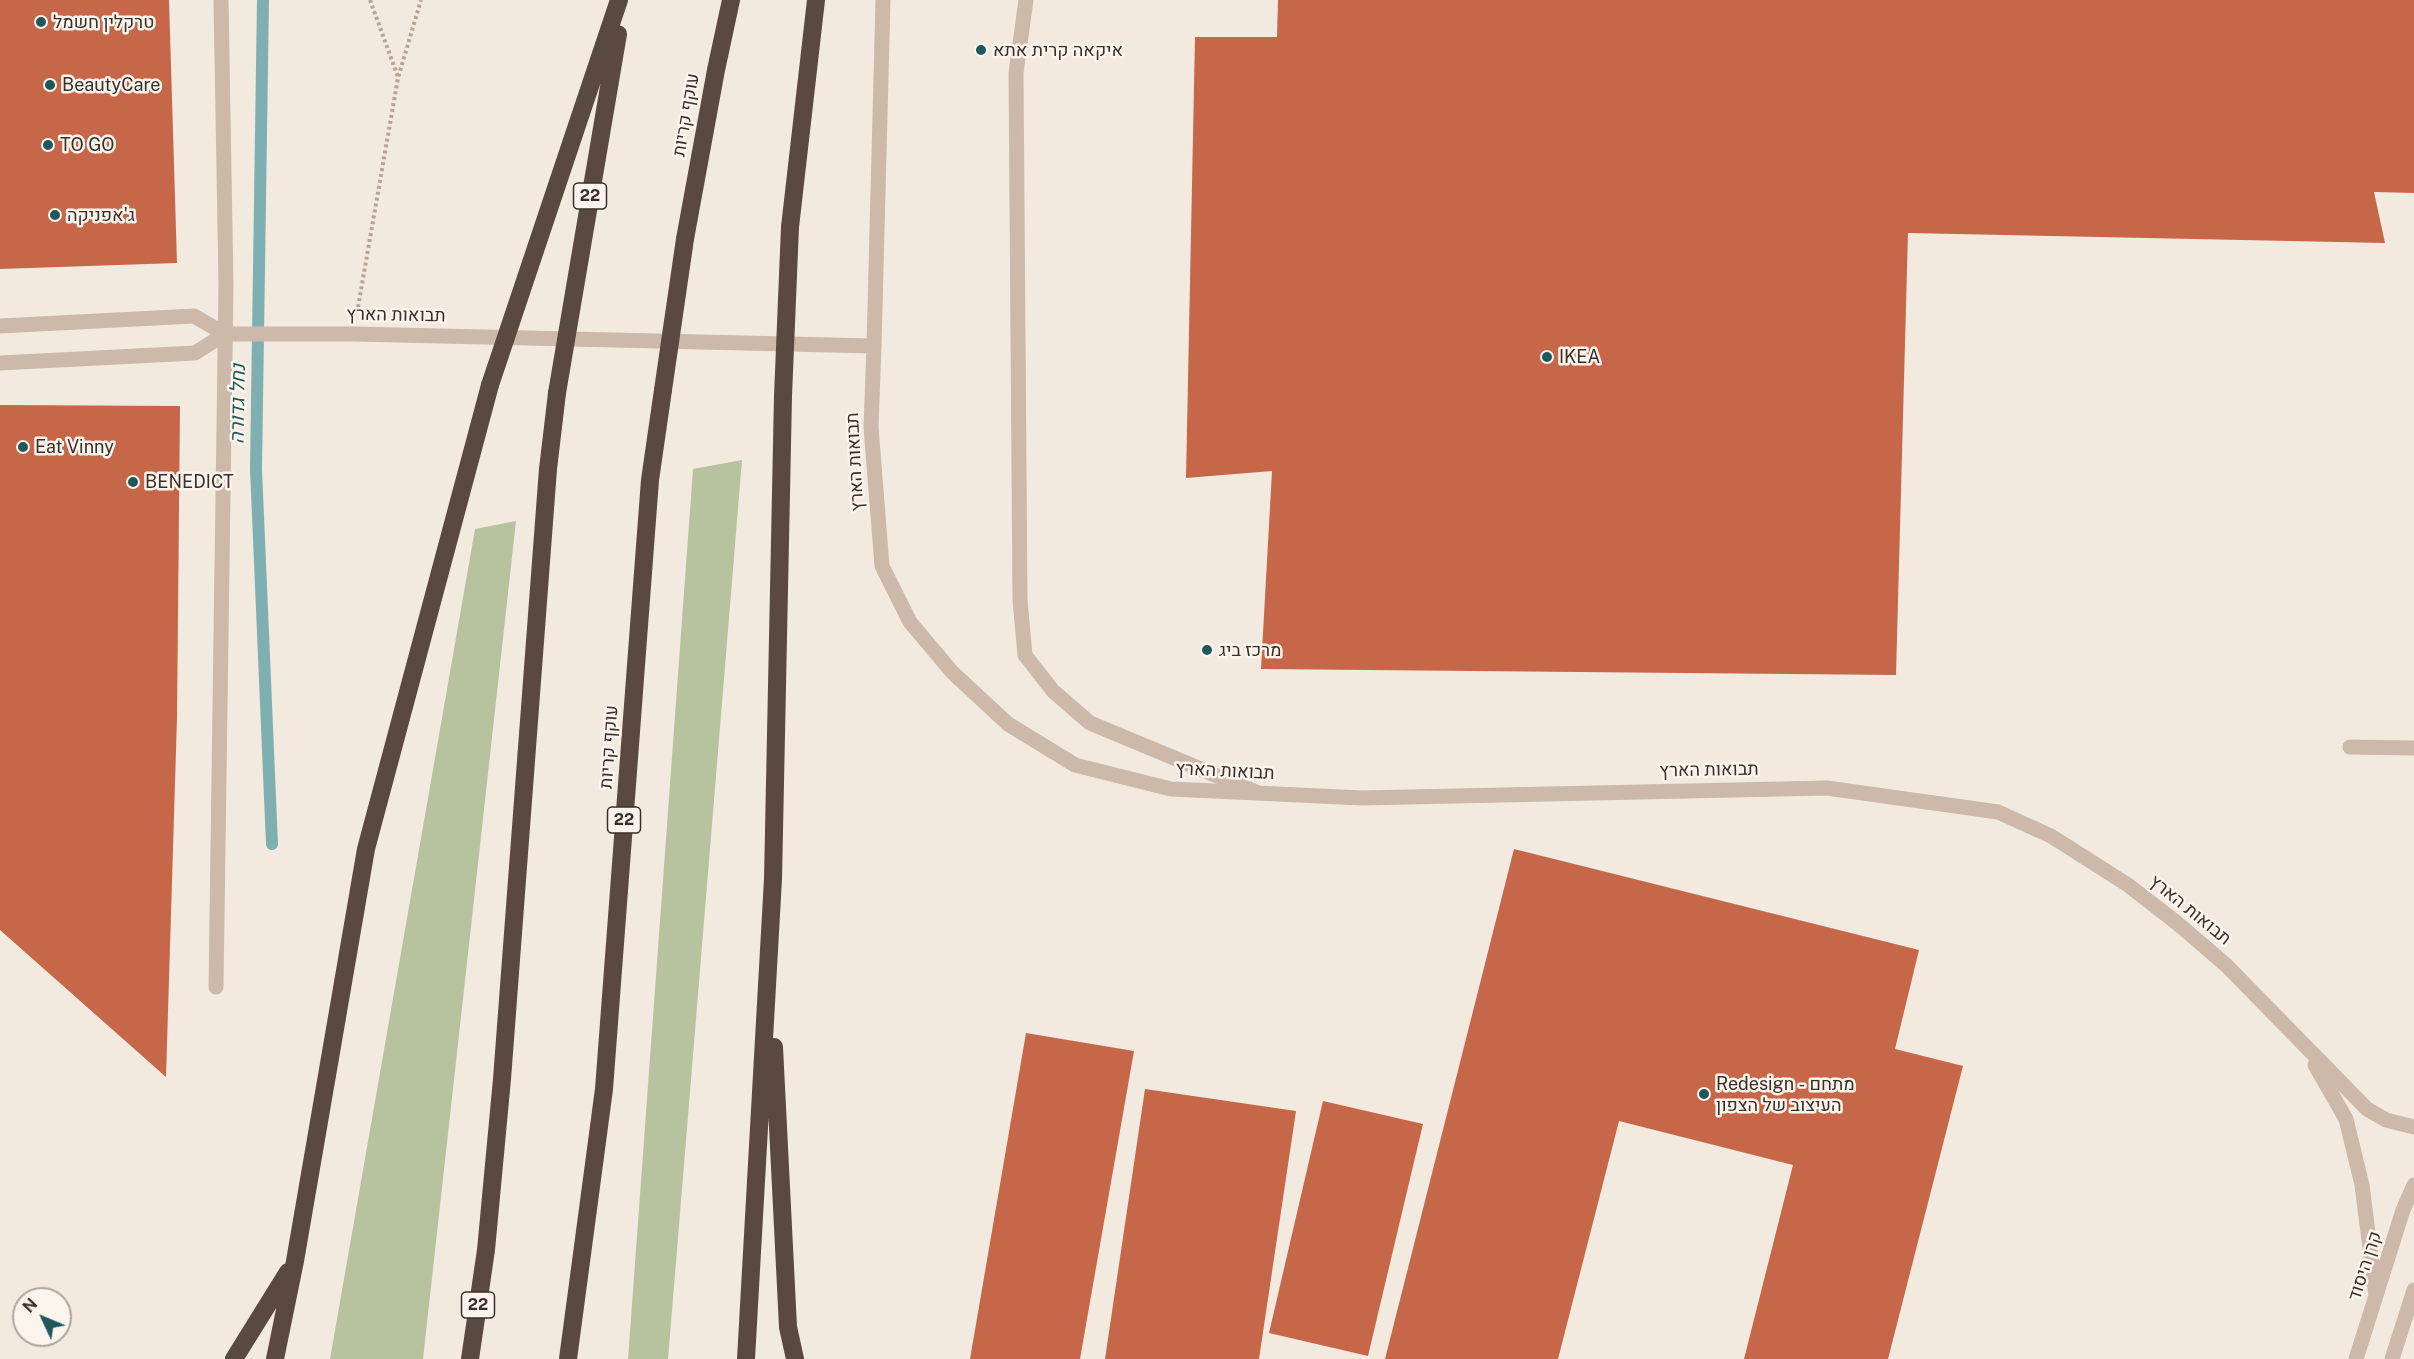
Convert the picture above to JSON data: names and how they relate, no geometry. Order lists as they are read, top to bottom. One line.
{"streets":{"highway":["עוקף קריות","22"],"street":["תבואות הארץ","קרן היסוד"]},"water":["נחל גדורה"],"places":["טרקלין חשמל","איקאה קרית אתא","BeautyCare","TO GO","ג'אפניקה","IKEA","Eat Vinny","BENEDICT","מרכז ביג","Redesign - מתחם העיצוב של הצפון"],"north":"top left"}
